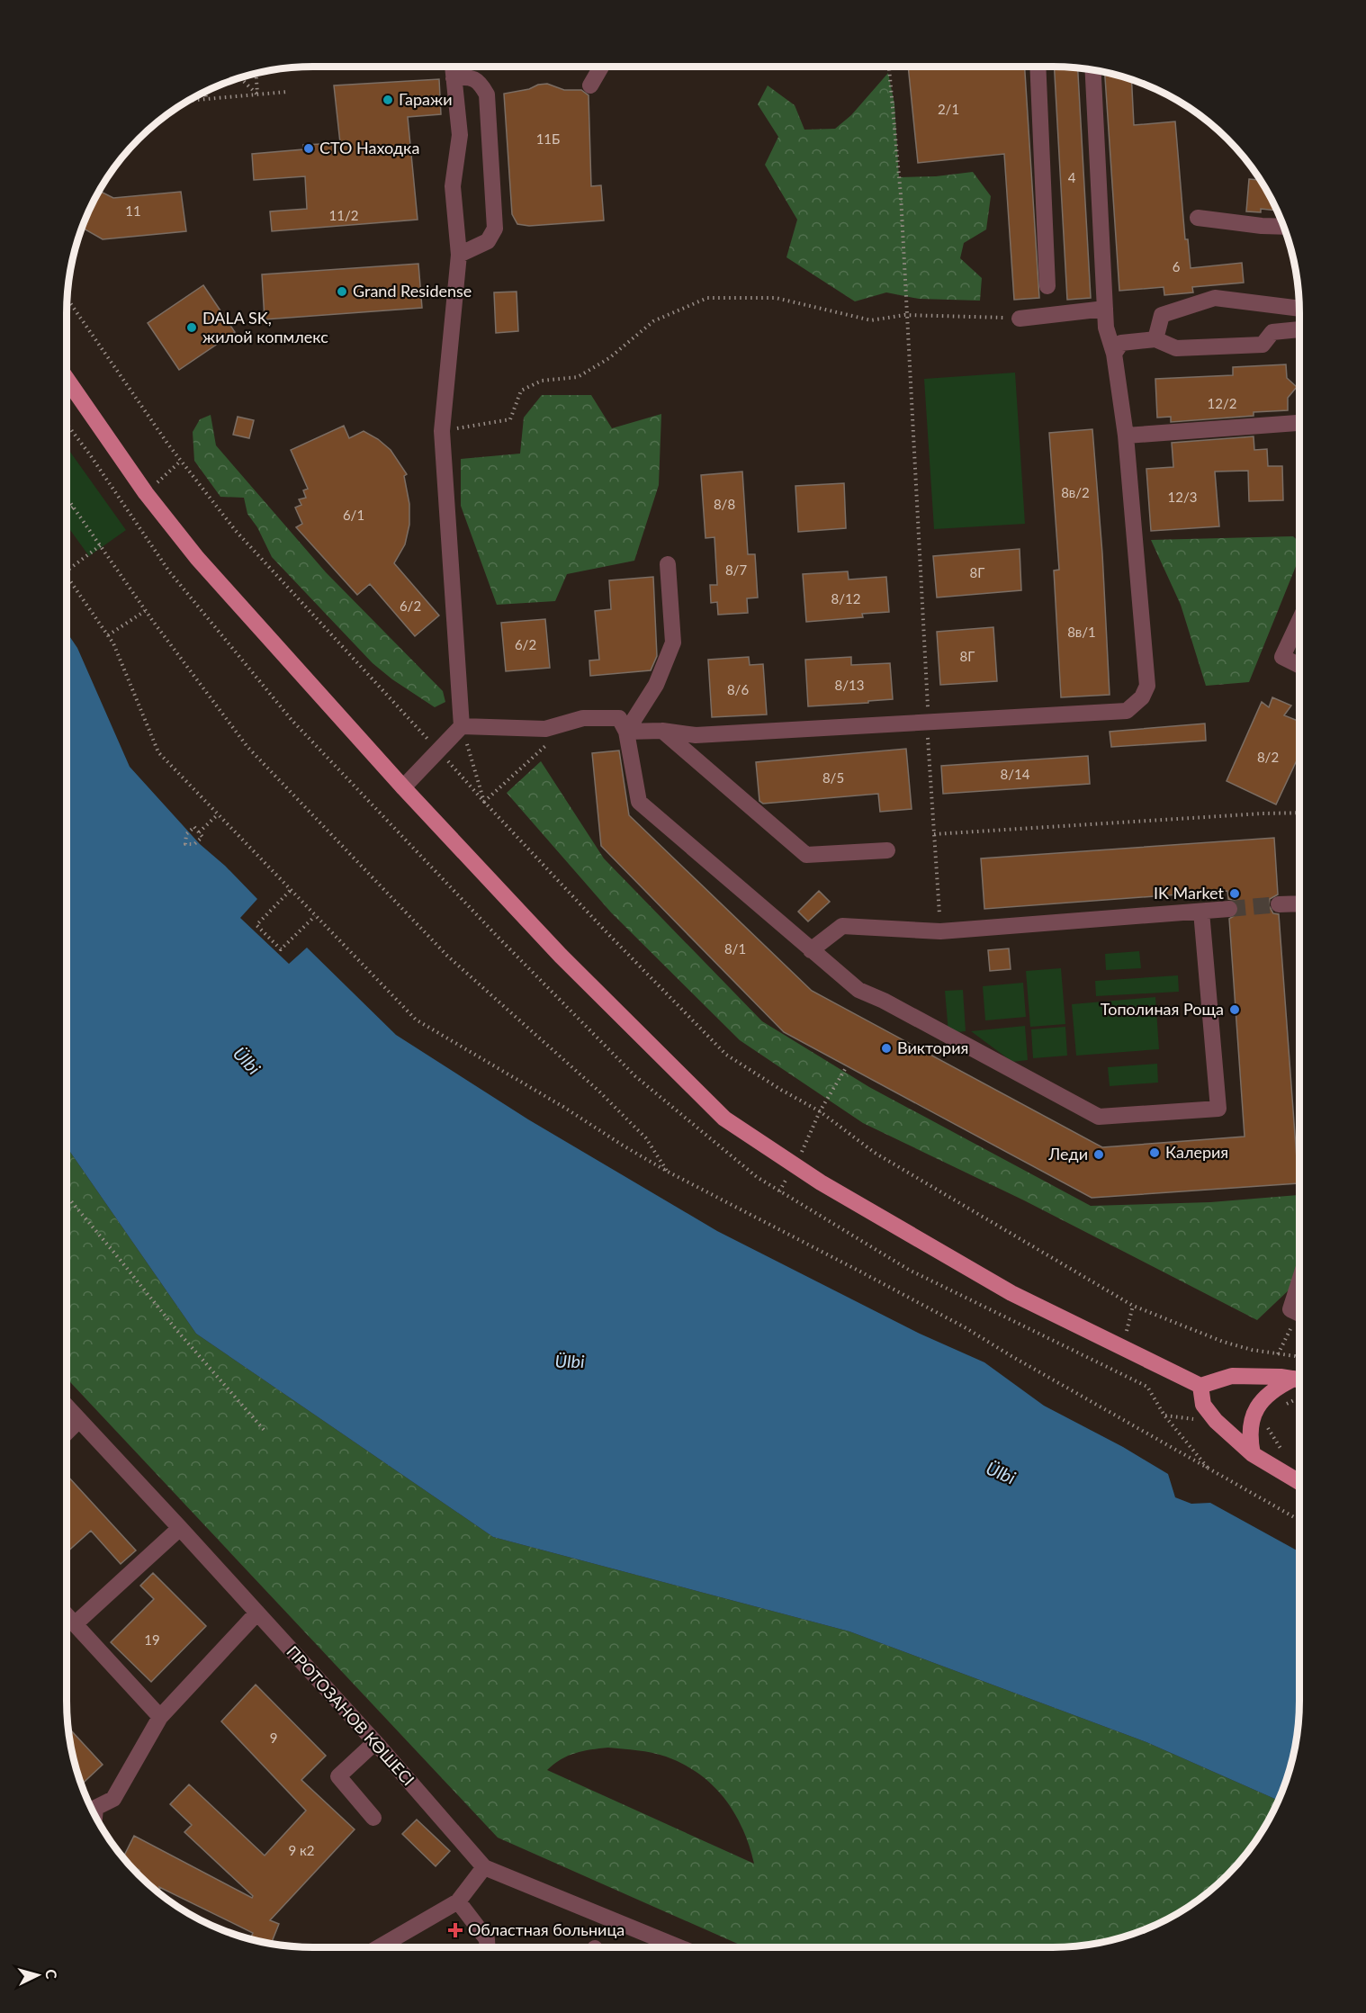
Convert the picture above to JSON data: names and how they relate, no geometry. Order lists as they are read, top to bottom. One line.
{"streets":{"street":["ПРОТОЗАНОВ КӨШЕСІ"]},"water":["Ülbi"],"places":{"other":["Гаражи","СТО Находка","Grand Residense","DALA SK, жилой копмлекс","IK Market","Тополиная Роща","Виктория","Калерия","Леди"],"health":["Областная больница"]},"house_numbers":["2/1","11Б","4","11","11/2","6","12/2","8в/2","12/3","8/8","6/1","8/7","8Г","8/12","6/2","8в/1","6/2","8Г","8/13","8/6","8/2","8/14","8/5","8/1","19","9","9 к2"],"north":"right"}
